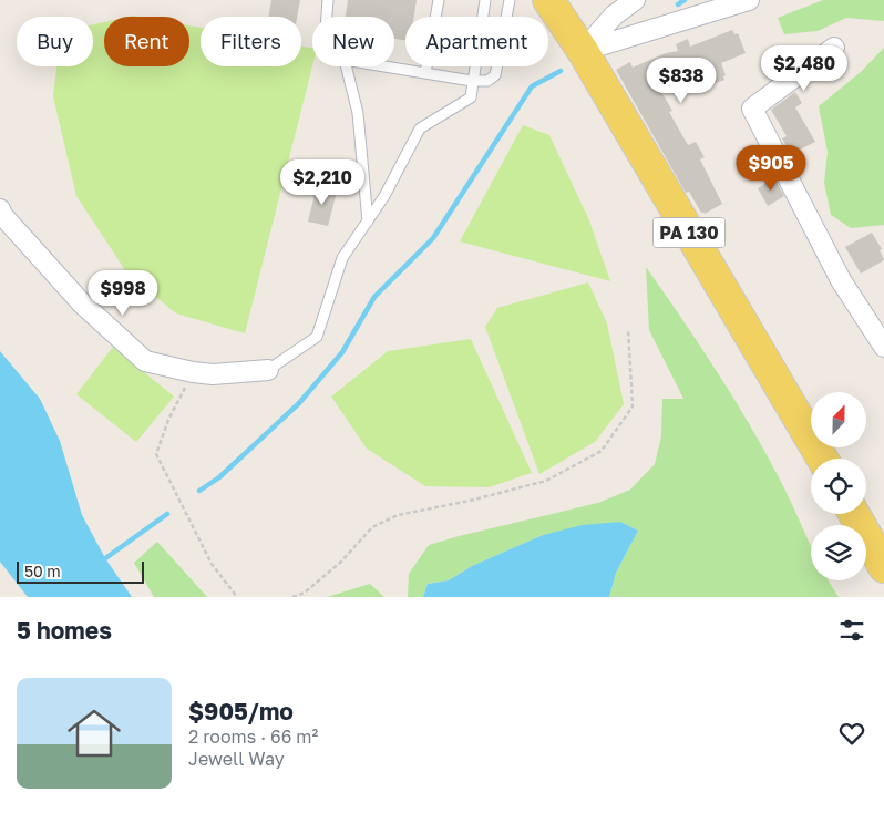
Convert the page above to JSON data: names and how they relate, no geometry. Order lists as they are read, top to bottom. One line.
{"streets":{"main road":["PA 130"]},"scale_bar":"50 m","north":"top","page":{"chip":["Buy","Rent","Filters","New","Apartment"],"price":["$2,480","$838","$905","$2,210","$998"],"scale":"50 m","heading":"5 homes","list":[{"name":"$905/mo","note":"2 rooms · 66 m² · Jewell Way"}]}}
